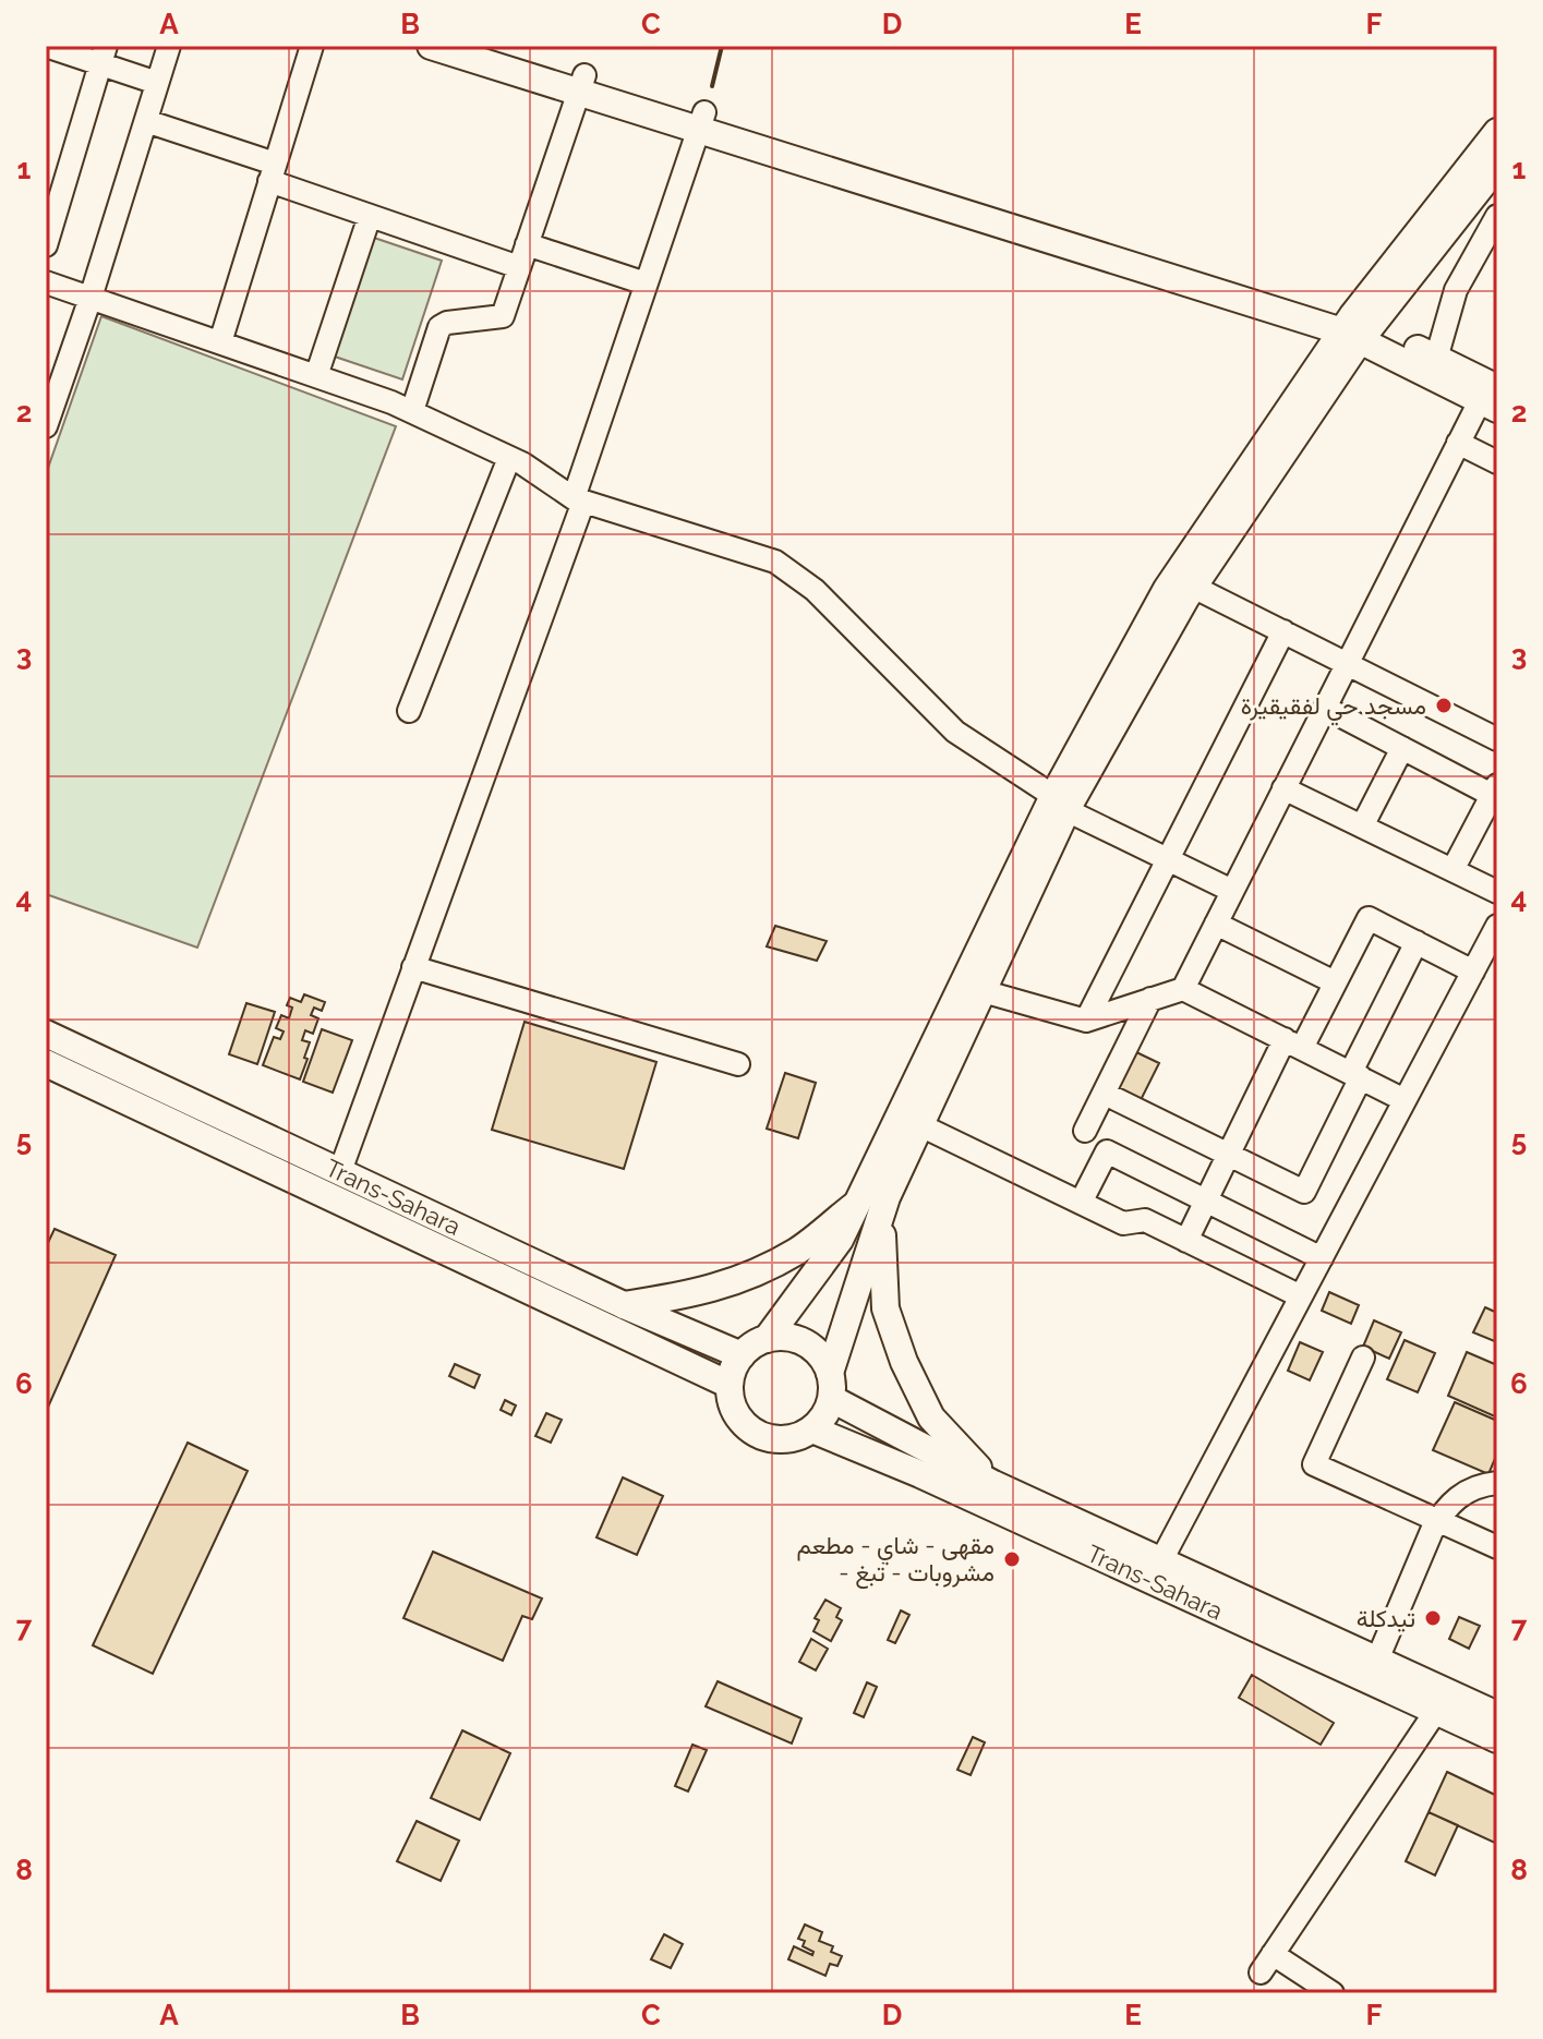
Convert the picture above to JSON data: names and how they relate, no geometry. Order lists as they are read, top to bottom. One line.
{"streets":{"main road":["Trans-Sahara"]},"places":["مسجد حي لفقيقيرة","مقهى - شاي - مطعم - مشروبات - تبغ","تيدكلة"],"grid":{"columns":["A","B","C","D","E","F"],"rows":["1","2","3","4","5","6","7","8"]}}
